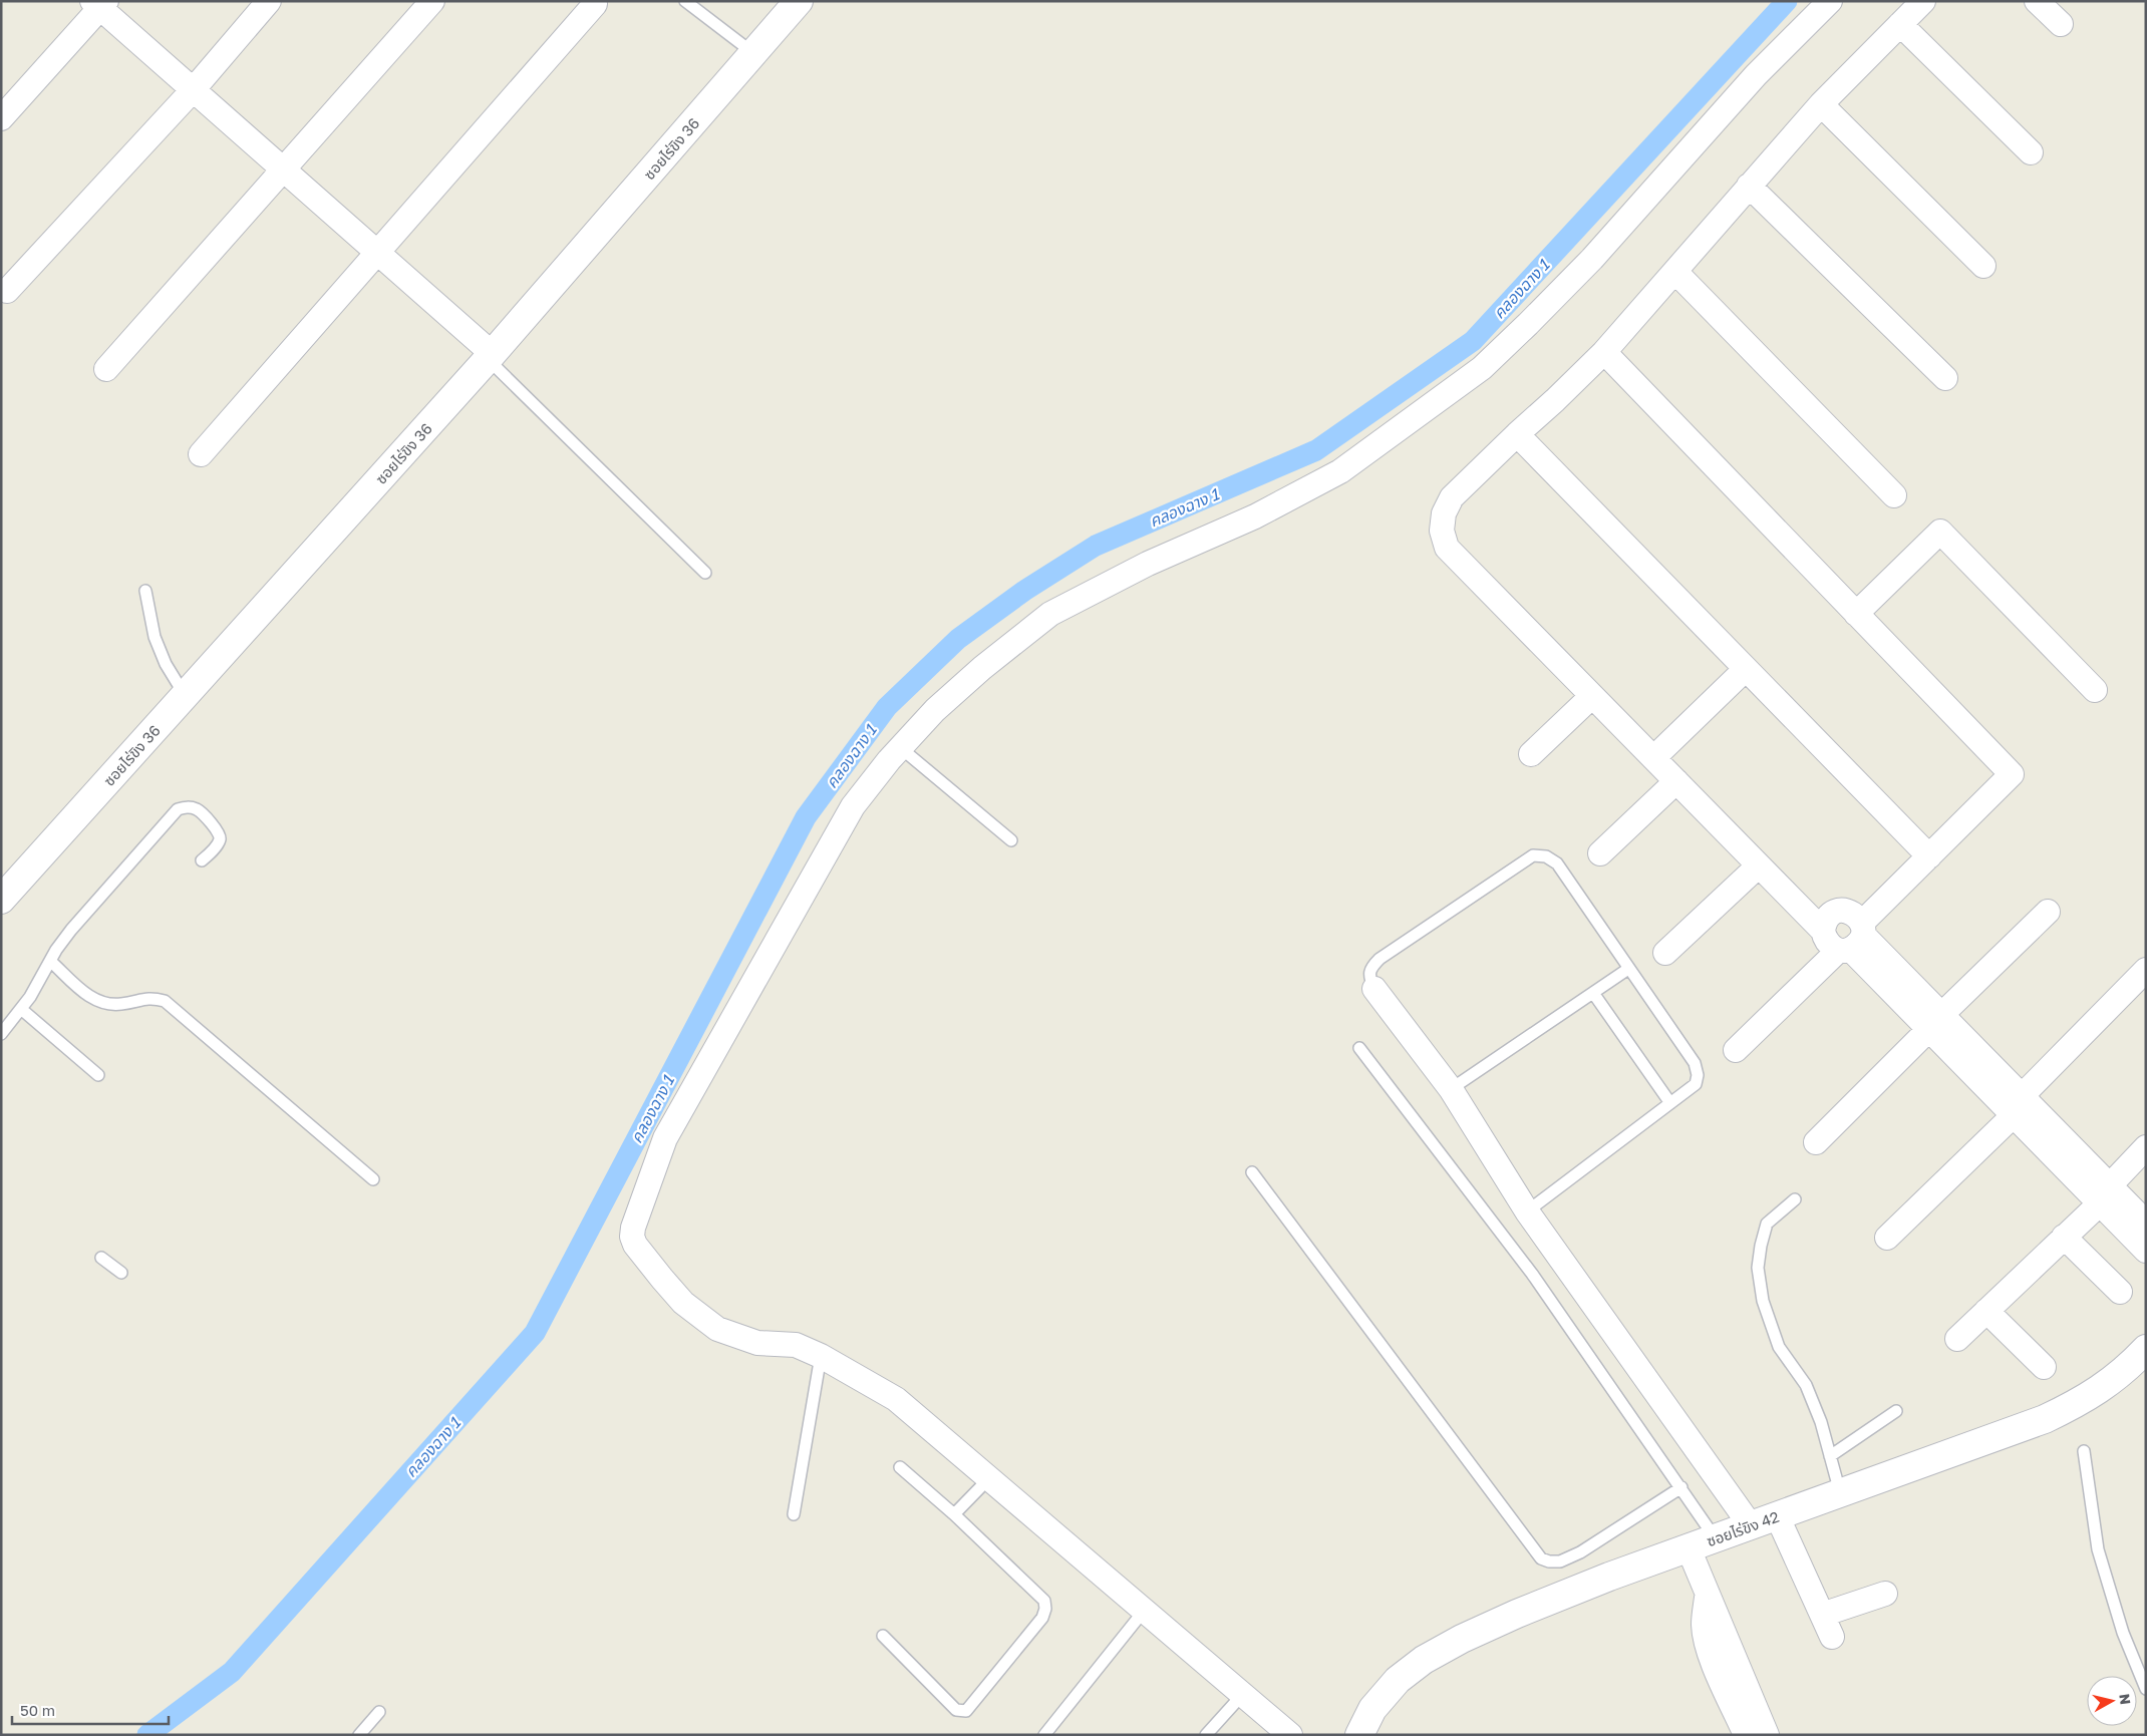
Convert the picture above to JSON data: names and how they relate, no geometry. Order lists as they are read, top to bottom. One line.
{"streets":{"street":["ซอยไร่ขิง 36","ซอยไร่ขิง 42"]},"water":["คลองฉาง 1"],"scale_bar":"50 m","north":"right"}
